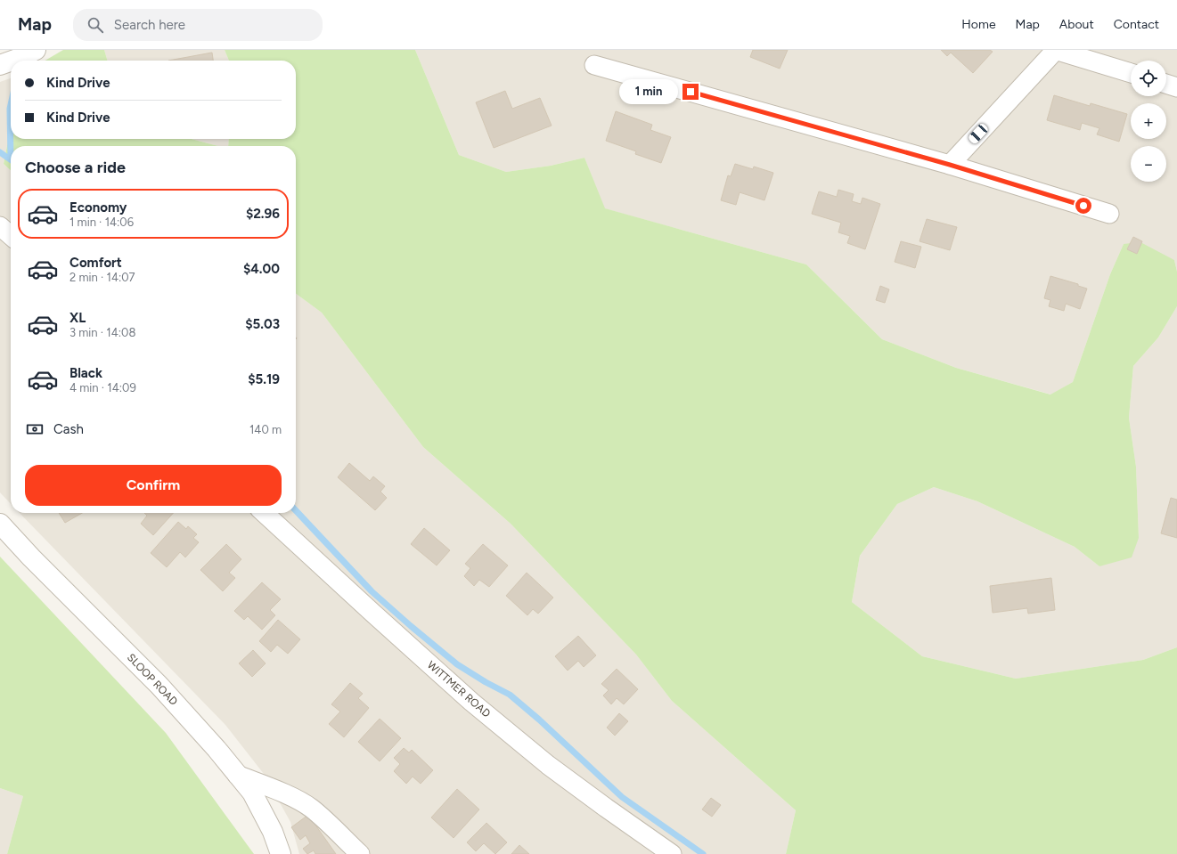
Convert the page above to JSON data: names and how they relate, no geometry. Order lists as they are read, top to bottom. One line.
{"streets":{"street":["SLOOP ROAD","WITTMER ROAD"]},"page":{"header":"Map","search":"Search here","nav":["Home","Map","About","Contact"],"map_buttons":["+","−"],"banner":["Kind Drive","Kind Drive"],"bubble":"1 min","heading":"Choose a ride","list":[{"name":"Economy","note":"1 min · 14:06","value":"$2.96"},{"name":"Comfort","note":"2 min · 14:07","value":"$4.00"},{"name":"XL","note":"3 min · 14:08","value":"$5.03"},{"name":"Black","note":"4 min · 14:09","value":"$5.19"}],"pay":["Cash","140 m"],"buttons":"Confirm"}}
